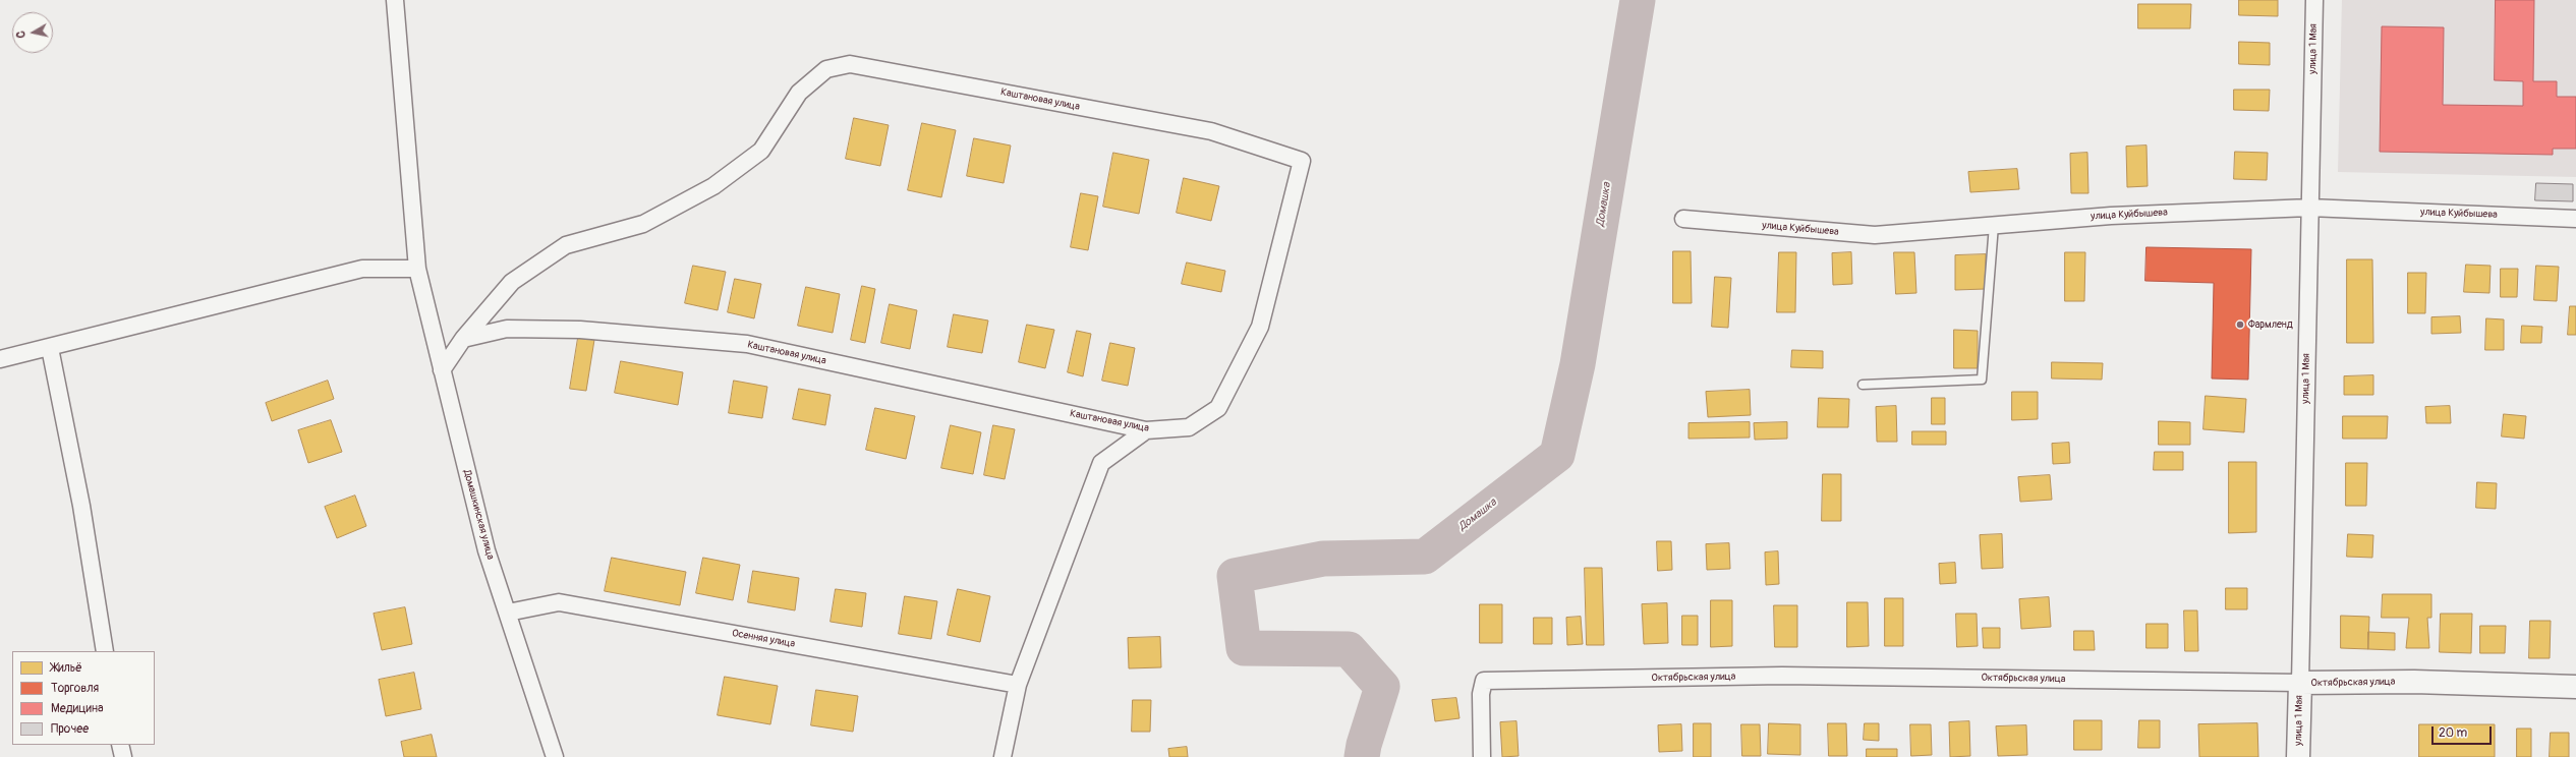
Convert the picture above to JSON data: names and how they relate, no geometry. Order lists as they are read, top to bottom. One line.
{"streets":{"main road":["улица 1 Мая","Октябрьская улица"],"street":["Каштановая улица","улица Куйбышева","Домашкинская улица","Осенняя улица"]},"crossings":[["улица 1 Мая","улица Куйбышева"],["улица 1 Мая","Октябрьская улица"],["Домашкинская улица","Осенняя улица"]],"water":["Домашка"],"places":["Фармленд"],"legend":["Жильё","Торговля","Медицина","Прочее"],"scale_bar":"20 m","north":"left"}
